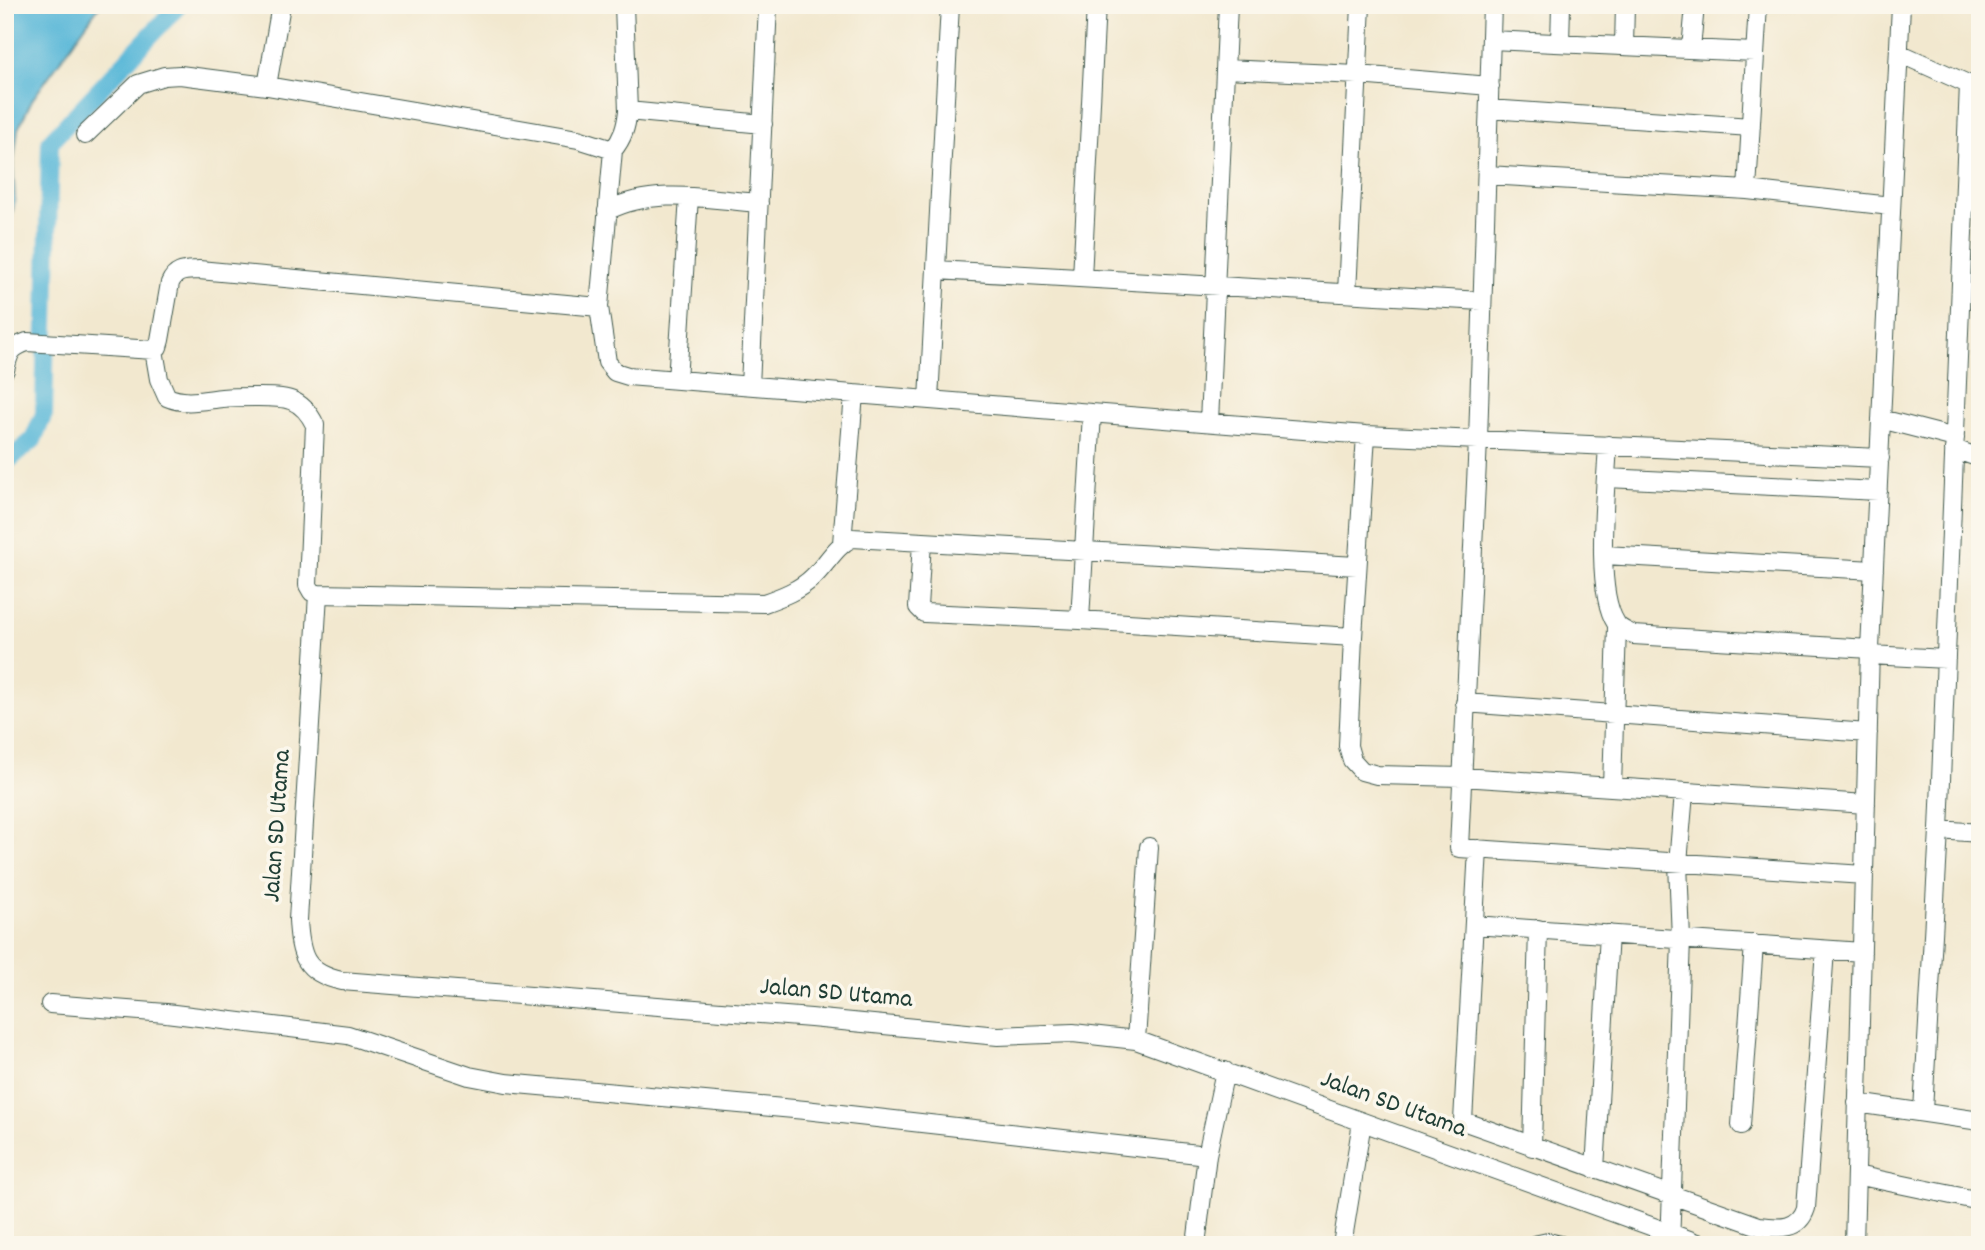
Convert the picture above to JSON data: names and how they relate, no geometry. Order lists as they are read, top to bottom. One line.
{"streets":{"street":["Jalan SD Utama"]}}
